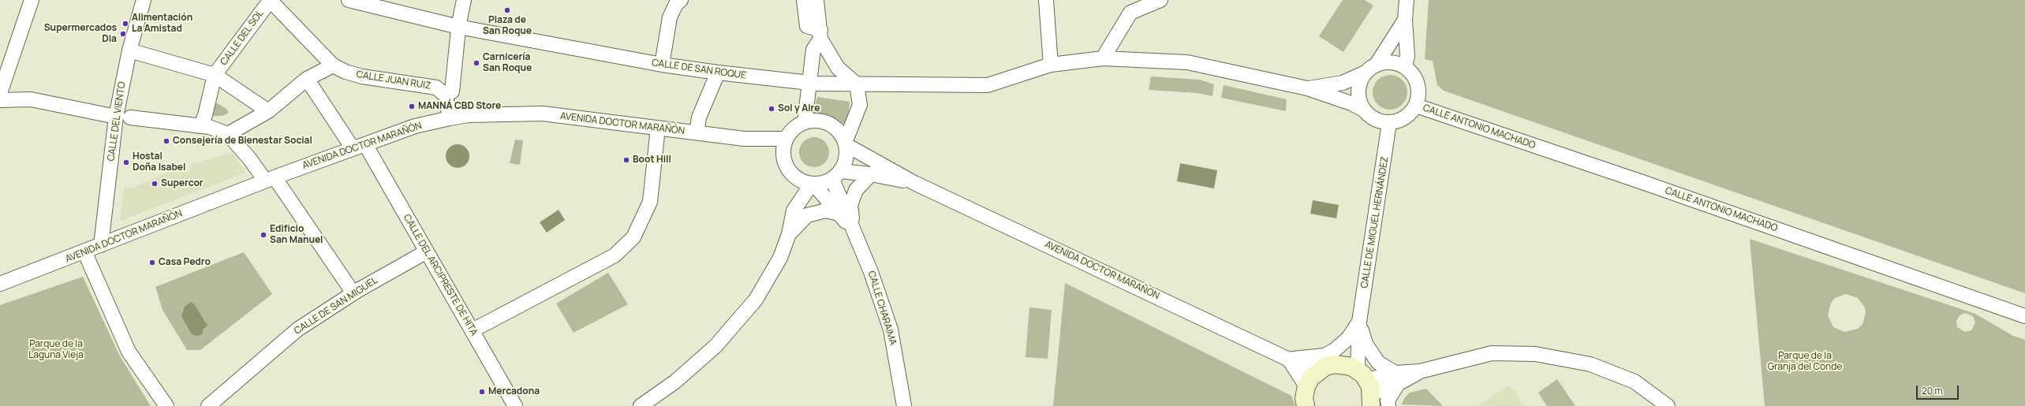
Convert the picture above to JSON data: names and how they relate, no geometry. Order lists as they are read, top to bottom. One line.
{"streets":{"street":["CALLE DEL SOL","CALLE DE SAN ROQUE","CALLE JUAN RUIZ","CALLE DEL VIENTO","AVENIDA DOCTOR MARAÑÓN","CALLE ANTONIO MACHADO","CALLE DE MIGUEL HERNÁNDEZ","CALLE DEL ARCIPRESTE DE HITA","CALLE DE SAN MIGUEL","CALLE CHARAIMA"]},"crossings":[["CALLE DEL SOL","CALLE JUAN RUIZ"],["CALLE JUAN RUIZ","AVENIDA DOCTOR MARAÑÓN"],["CALLE DEL VIENTO","AVENIDA DOCTOR MARAÑÓN"],["AVENIDA DOCTOR MARAÑÓN","CALLE DEL ARCIPRESTE DE HITA"],["AVENIDA DOCTOR MARAÑÓN","CALLE CHARAIMA"],["CALLE ANTONIO MACHADO","CALLE DE MIGUEL HERNÁNDEZ"],["CALLE DEL ARCIPRESTE DE HITA","CALLE DE SAN MIGUEL"]],"parks":["Parque de la Laguna Vieja","Parque de la Granja del Conde"],"places":["Plaza de San Roque","Alimentación La Amistad","Supermercados Dia","Carnicería San Roque","MANNÁ CBD Store","Sol y Aire","Consejería de Bienestar Social","Boot Hill","Hostal Doña Isabel","Supercor","Edificio San Manuel","Casa Pedro","Mercadona"],"scale_bar":"20 m"}
